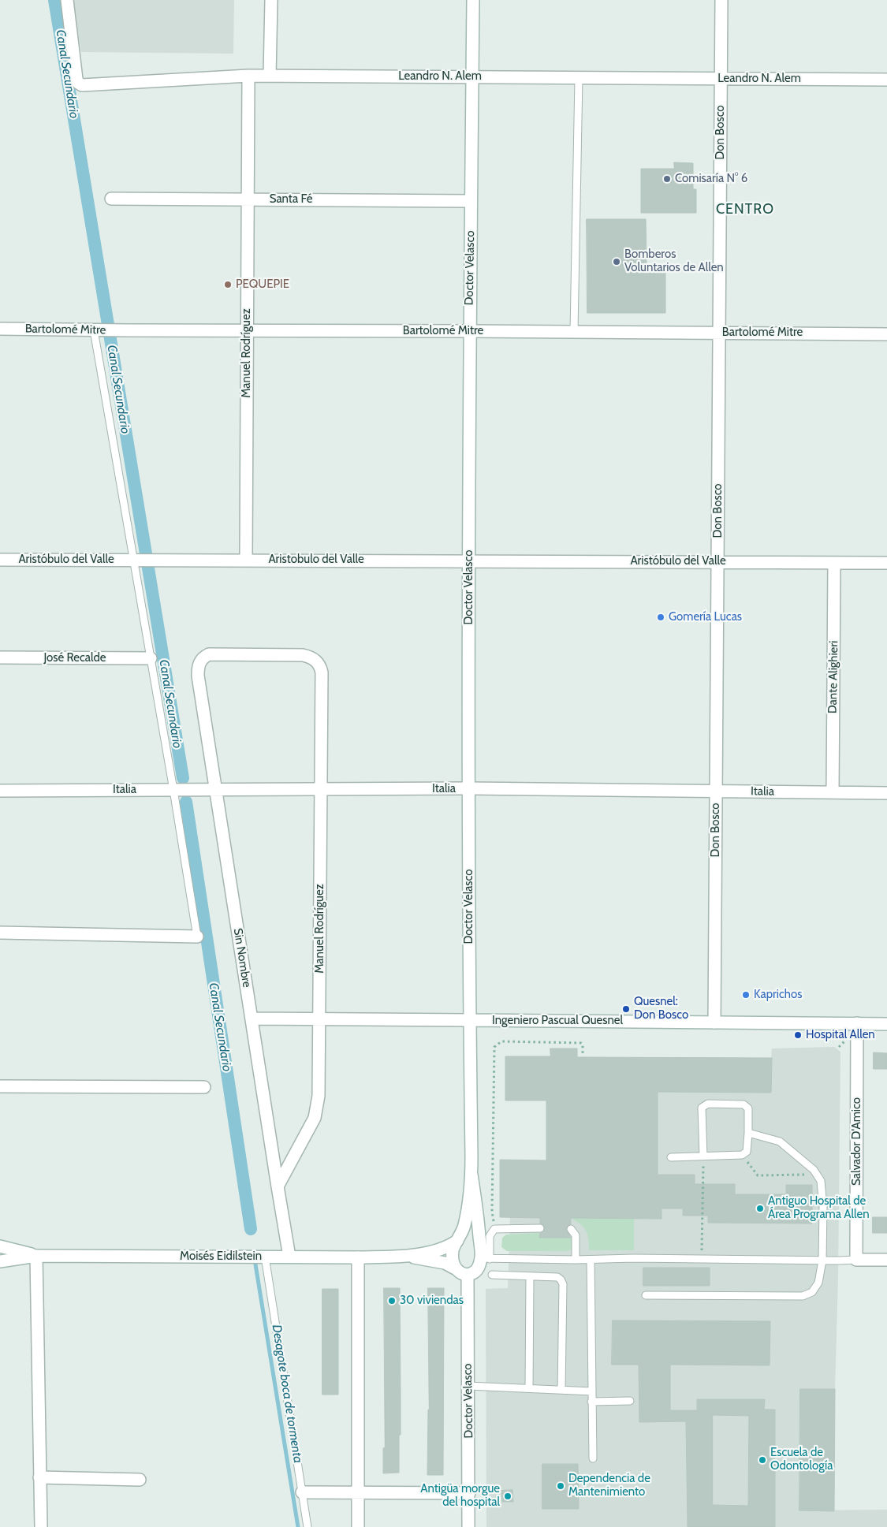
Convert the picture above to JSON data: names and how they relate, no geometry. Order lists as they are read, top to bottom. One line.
{"streets":{"street":["Leandro N. Alem","Don Bosco","Santa Fé","Doctor Velasco","Bartolomé Mitre","Manuel Rodríguez","Aristóbulo del Valle","Aristobulo del Valle","José Recalde","Dante Alighieri","Italia","Sin Nombre","Ingeniero Pascual Quesnel","Salvador D'Amico","Moisés Eidilstein"]},"crossings":[["Leandro N. Alem","Don Bosco"],["Leandro N. Alem","Doctor Velasco"],["Leandro N. Alem","Manuel Rodríguez"],["Don Bosco","Bartolomé Mitre"],["Don Bosco","Aristóbulo del Valle"],["Don Bosco","Italia"],["Don Bosco","Ingeniero Pascual Quesnel"],["Santa Fé","Doctor Velasco"],["Santa Fé","Manuel Rodríguez"],["Doctor Velasco","Bartolomé Mitre"],["Doctor Velasco","Aristóbulo del Valle"],["Doctor Velasco","Aristobulo del Valle"],["Doctor Velasco","Italia"],["Doctor Velasco","Ingeniero Pascual Quesnel"],["Doctor Velasco","Moisés Eidilstein"],["Bartolomé Mitre","Manuel Rodríguez"],["Manuel Rodríguez","Aristobulo del Valle"],["Manuel Rodríguez","Italia"],["Manuel Rodríguez","Sin Nombre"],["Manuel Rodríguez","Ingeniero Pascual Quesnel"],["Aristóbulo del Valle","Aristobulo del Valle"],["Aristóbulo del Valle","Dante Alighieri"],["Dante Alighieri","Italia"],["Italia","Sin Nombre"],["Sin Nombre","Ingeniero Pascual Quesnel"],["Sin Nombre","Moisés Eidilstein"],["Ingeniero Pascual Quesnel","Salvador D'Amico"]],"districts":["CENTRO"],"water":["Canal Secundario","Desagote boca de tormenta"],"places":["Comisaría N° 6","Bomberos Voluntarios de Allen","PEQUEPIE","Gomería Lucas","Kaprichos","Quesnel: Don Bosco","Hospital Allen","Antiguo Hospital de Área Programa Allen","30 viviendas","Escuela de Odontología","Dependencia de Mantenimiento","Antigüa morgue del hospital"]}
